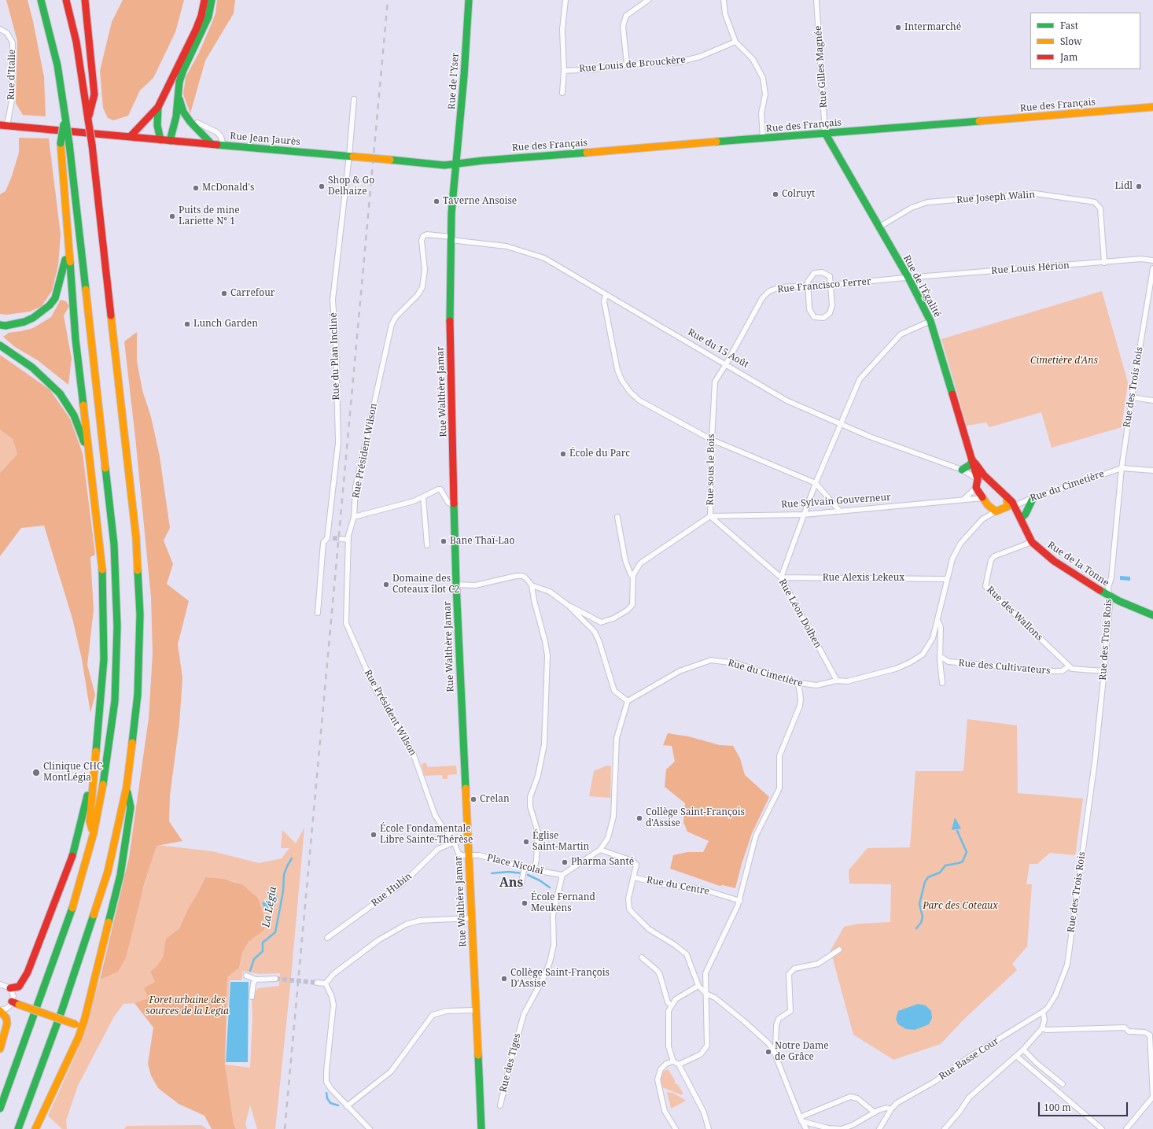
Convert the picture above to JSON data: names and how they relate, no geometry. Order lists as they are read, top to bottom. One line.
{"streets":{"main road":["Rue de l'Yser","Rue des Français","Rue Jean Jaurès","Rue de l'Égalité","Rue Walthère Jamar","Rue de la Tonne"],"street":["Rue Louis de Brouckère","Rue Gilles Magnée","Rue d'Italie","Rue Joseph Walin","Rue Louis Hérion","Rue Francisco Ferrer","Rue du 15 Août","Rue du Plan Incliné","Rue des Trois Rois","Rue Président Wilson","Rue sous le Bois","Rue du Cimetière","Rue Sylvain Gouverneur","Rue Alexis Lekeux","Rue Léon Dolhen","Rue des Wallons","Rue des Cultivateurs","Place Nicolaï","Rue du Centre","Rue Hubin","Rue Basse Cour","Rue des Tiges"]},"crossings":[["Rue Gilles Magnée","Rue des Français"],["Rue Gilles Magnée","Rue de l'Égalité"],["Rue d'Italie","Rue Jean Jaurès"],["Rue de l'Yser","Rue des Français"],["Rue de l'Yser","Rue Jean Jaurès"],["Rue de l'Yser","Rue Walthère Jamar"],["Rue des Français","Rue Jean Jaurès"],["Rue des Français","Rue de l'Égalité"],["Rue des Français","Rue Walthère Jamar"],["Rue Jean Jaurès","Rue du Plan Incliné"],["Rue Jean Jaurès","Rue Walthère Jamar"],["Rue Joseph Walin","Rue Louis Hérion"],["Rue Joseph Walin","Rue de l'Égalité"],["Rue Louis Hérion","Rue Francisco Ferrer"],["Rue Louis Hérion","Rue de l'Égalité"],["Rue Francisco Ferrer","Rue de l'Égalité"],["Rue Francisco Ferrer","Rue du 15 Août"],["Rue Francisco Ferrer","Rue sous le Bois"],["Rue de l'Égalité","Rue du 15 Août"],["Rue de l'Égalité","Rue du Cimetière"],["Rue de l'Égalité","Rue de la Tonne"],["Rue du 15 Août","Rue Walthère Jamar"],["Rue du 15 Août","Rue Président Wilson"],["Rue du 15 Août","Rue sous le Bois"],["Rue des Trois Rois","Rue du Cimetière"],["Rue des Trois Rois","Rue de la Tonne"],["Rue des Trois Rois","Rue Basse Cour"],["Rue Walthère Jamar","Rue Président Wilson"],["Rue Walthère Jamar","Place Nicolaï"],["Rue Président Wilson","Place Nicolaï"],["Rue Président Wilson","Rue Hubin"],["Rue sous le Bois","Rue Sylvain Gouverneur"],["Rue sous le Bois","Rue Léon Dolhen"],["Rue du Cimetière","Rue de la Tonne"],["Rue du Cimetière","Rue Alexis Lekeux"],["Rue du Cimetière","Rue Léon Dolhen"],["Rue Sylvain Gouverneur","Rue Léon Dolhen"],["Rue de la Tonne","Rue des Wallons"],["Rue Alexis Lekeux","Rue Léon Dolhen"],["Rue des Wallons","Rue des Cultivateurs"],["Place Nicolaï","Rue des Tiges"]],"districts":["Ans"],"water":["La Légia"],"parks":["Cimetière d'Ans","Parc des Coteaux","Foret urbaine des sources de la Legia"],"places":["Intermarché","Shop & Go Delhaize","Lidl","McDonald's","Colruyt","Taverne Ansoise","Puits de mine Lariette N° 1","Carrefour","Lunch Garden","École du Parc","Bane Thaï-Lao","Domaine des Coteaux îlot C2","Clinique CHC MontLégia","Crelan","Collège Saint-François d'Assise","École Fondamentale Libre Sainte-Thérèse","Église Saint-Martin","Pharma Santé","École Fernand Meukens","Collège Saint-François D'Assise","Notre Dame de Grâce"],"legend":["Fast","Slow","Jam"],"scale_bar":"100 m"}
